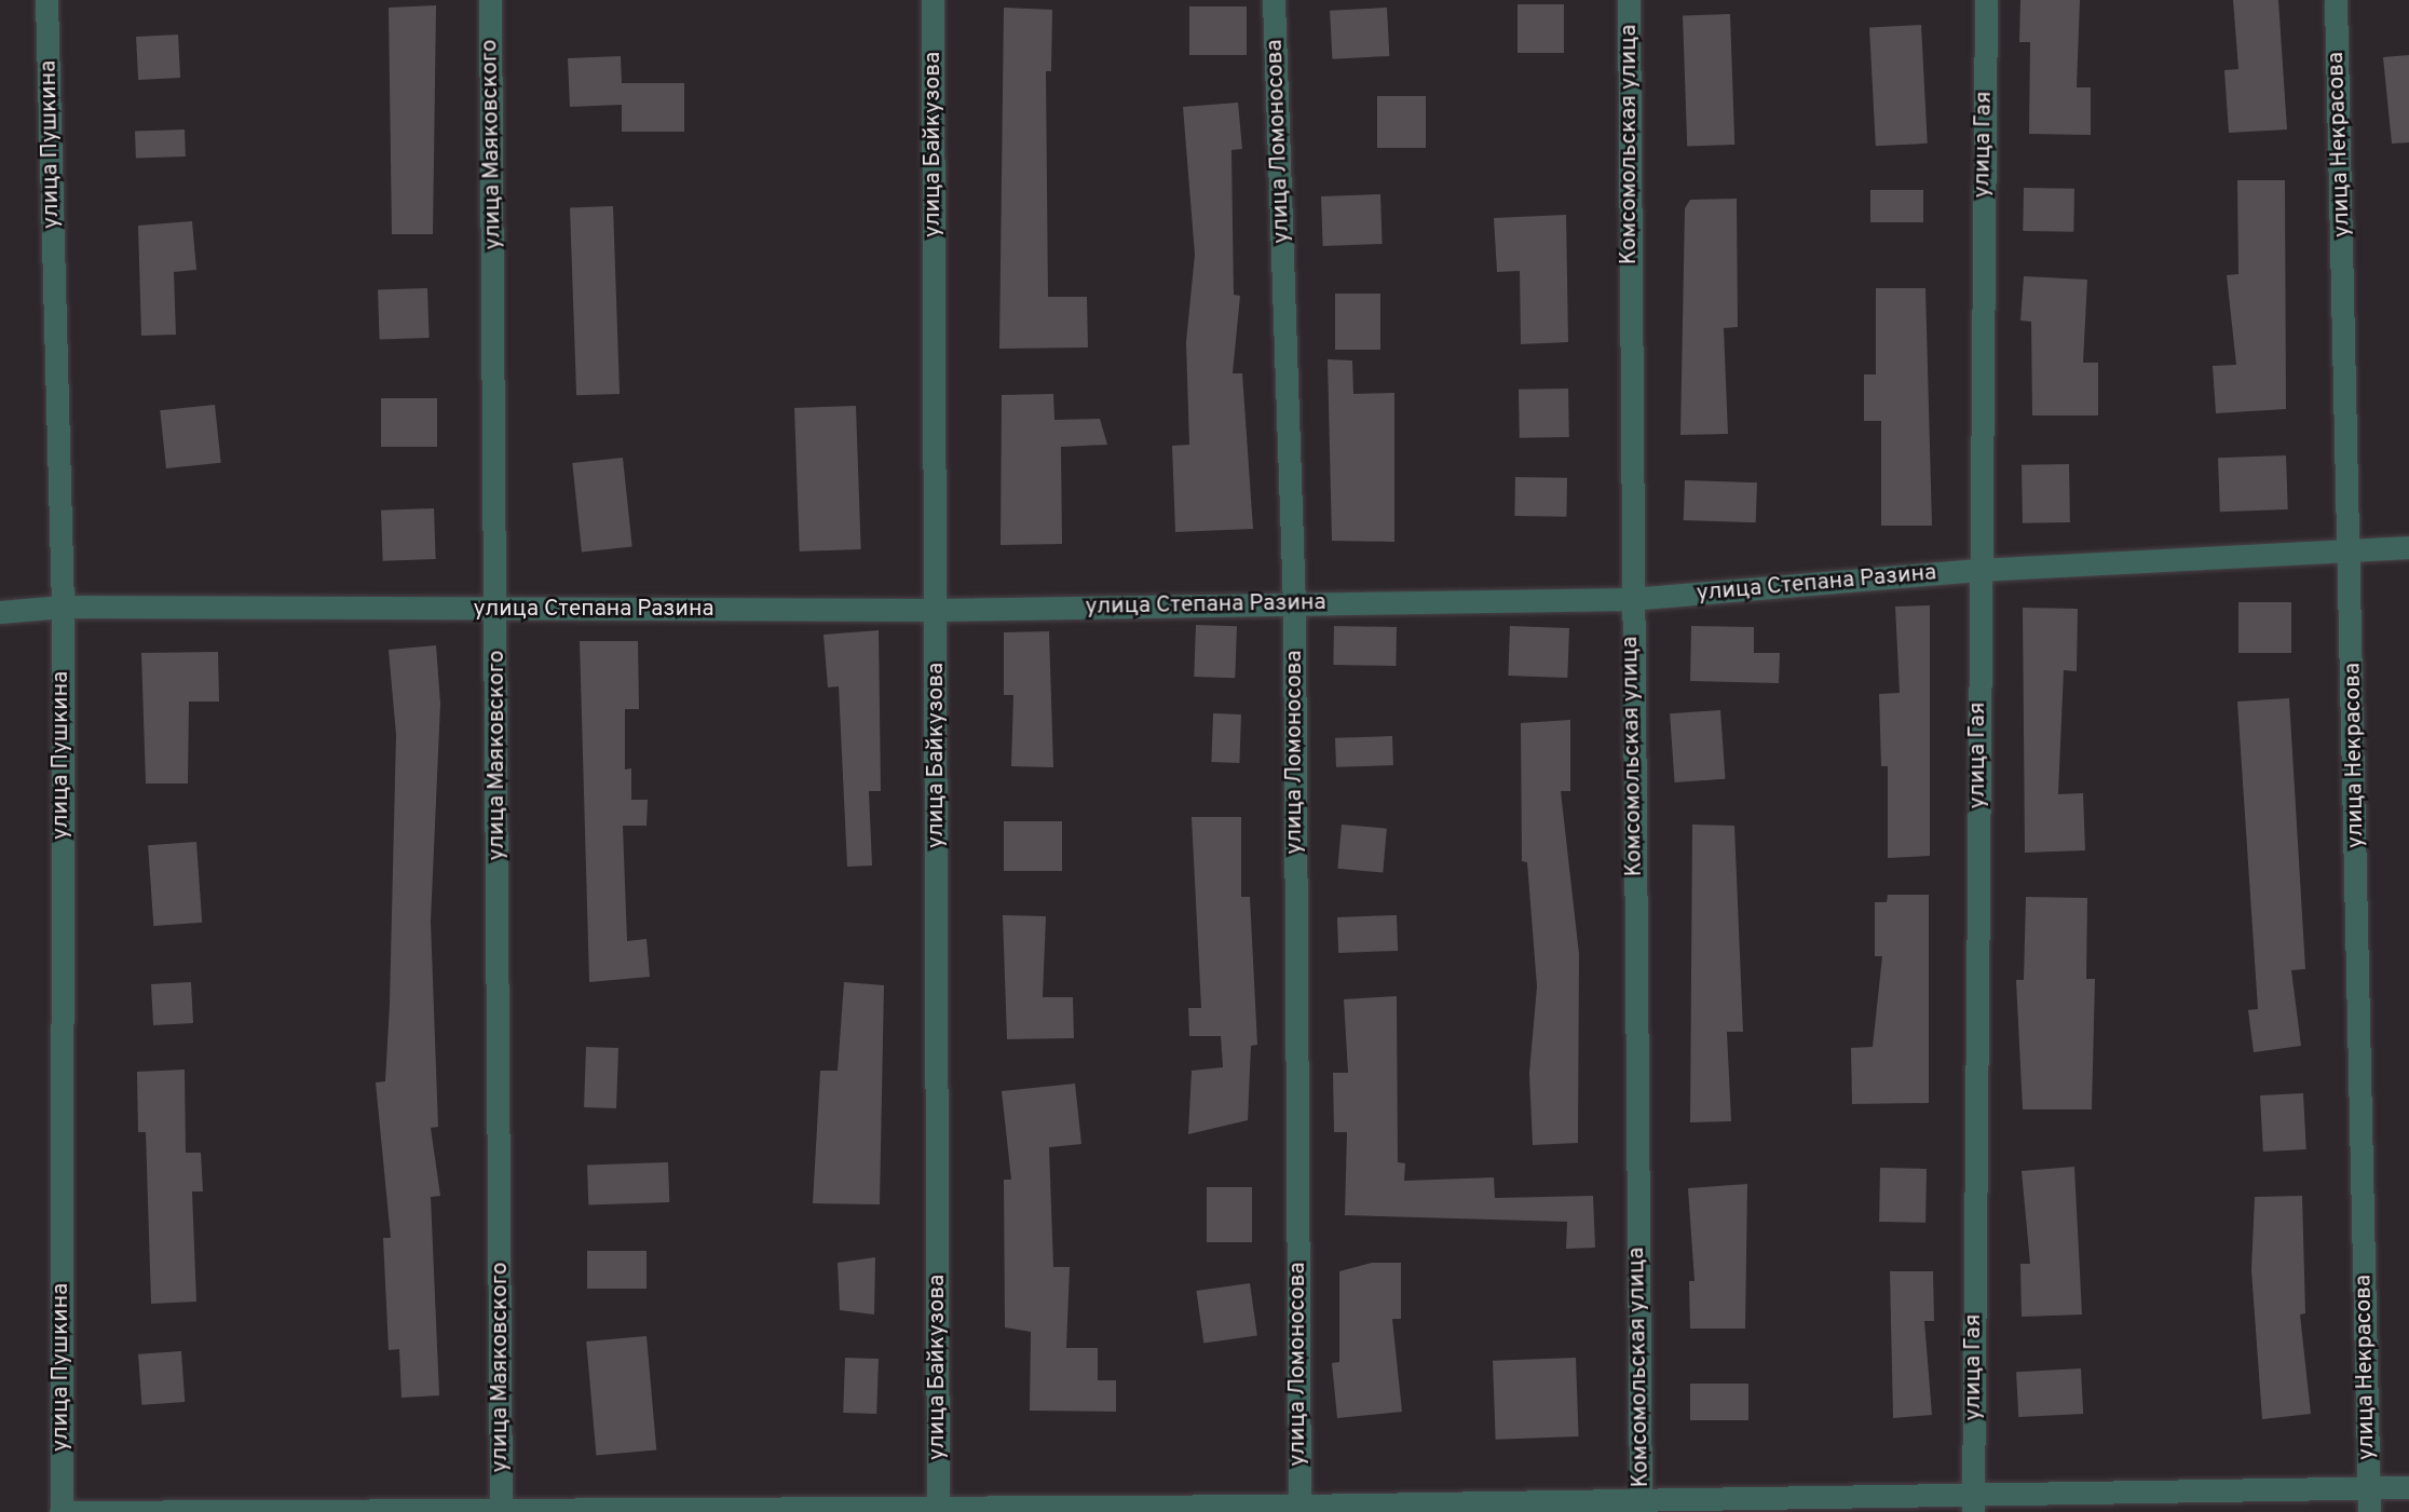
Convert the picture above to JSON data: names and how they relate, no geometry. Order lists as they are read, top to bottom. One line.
{"streets":{"street":["улица Ломоносова","улица Пушкина","улица Маяковского","улица Байкузова","Комсомольская улица","улица Гая","улица Некрасова","улица Степана Разина"]},"crossings":[["улица Ломоносова","улица Степана Разина"],["улица Пушкина","улица Степана Разина"],["улица Маяковского","улица Степана Разина"],["улица Байкузова","улица Степана Разина"],["Комсомольская улица","улица Степана Разина"],["улица Гая","улица Степана Разина"],["улица Некрасова","улица Степана Разина"]]}
